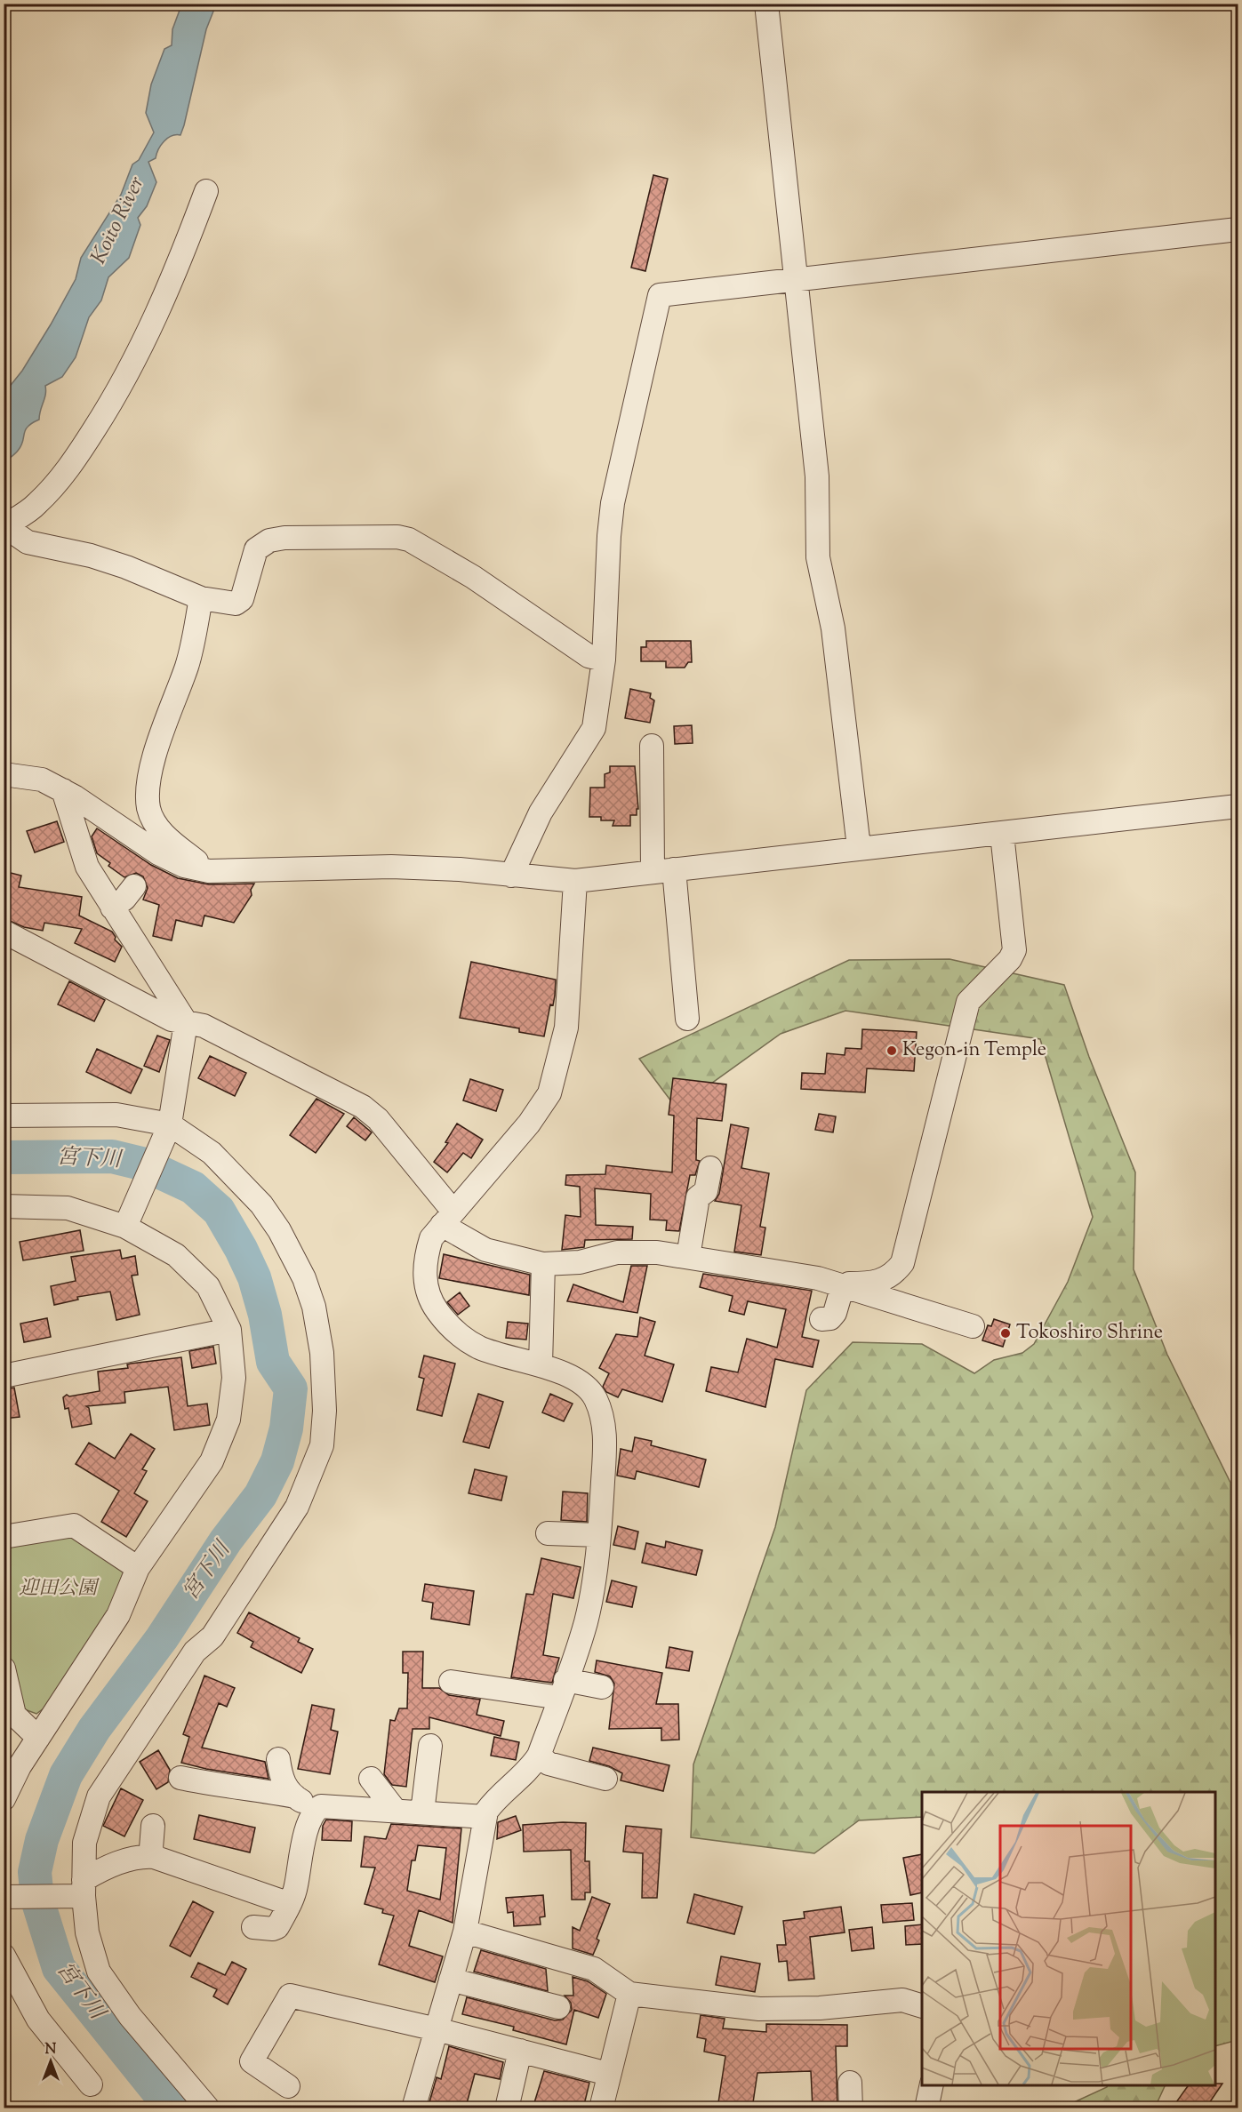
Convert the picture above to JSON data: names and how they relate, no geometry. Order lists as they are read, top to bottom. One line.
{"water":["Koito River","宮下川"],"parks":["迎田公園"],"places":["Kegon-in Temple","Tokoshiro Shrine"],"north":"top"}
